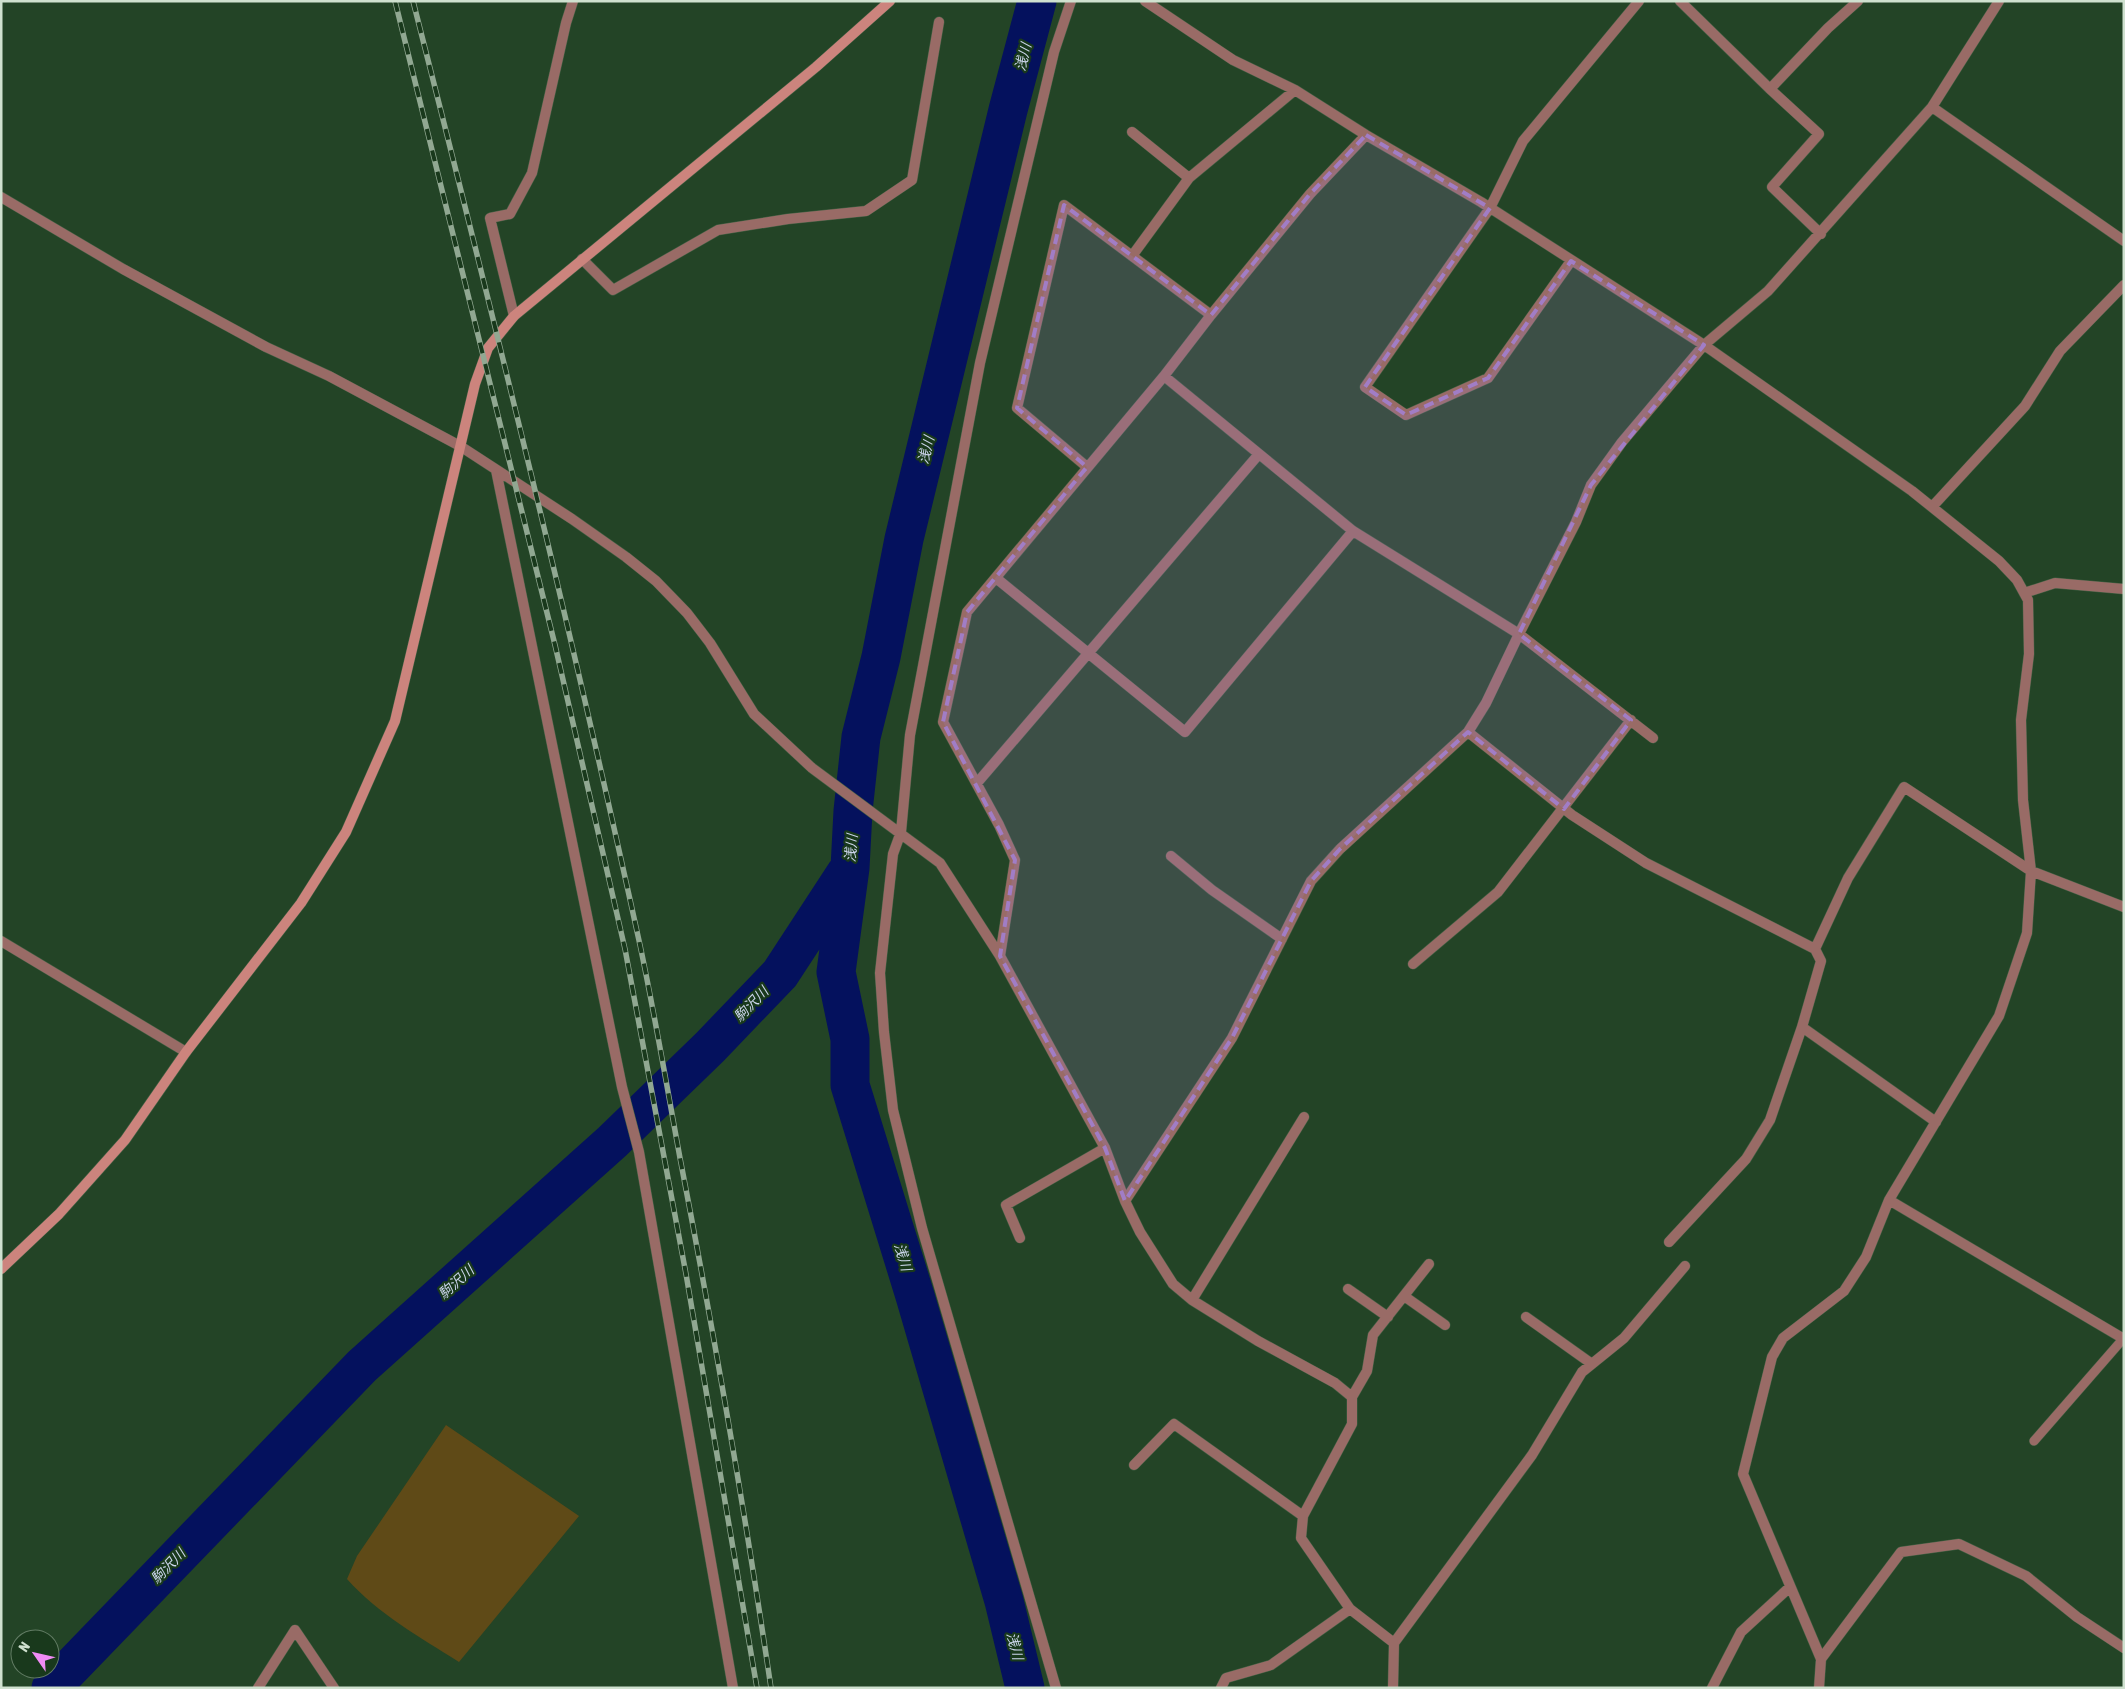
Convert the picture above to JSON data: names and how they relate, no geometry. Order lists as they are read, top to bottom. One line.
{"water":["浅川","駒沢川"],"north":"top left"}
